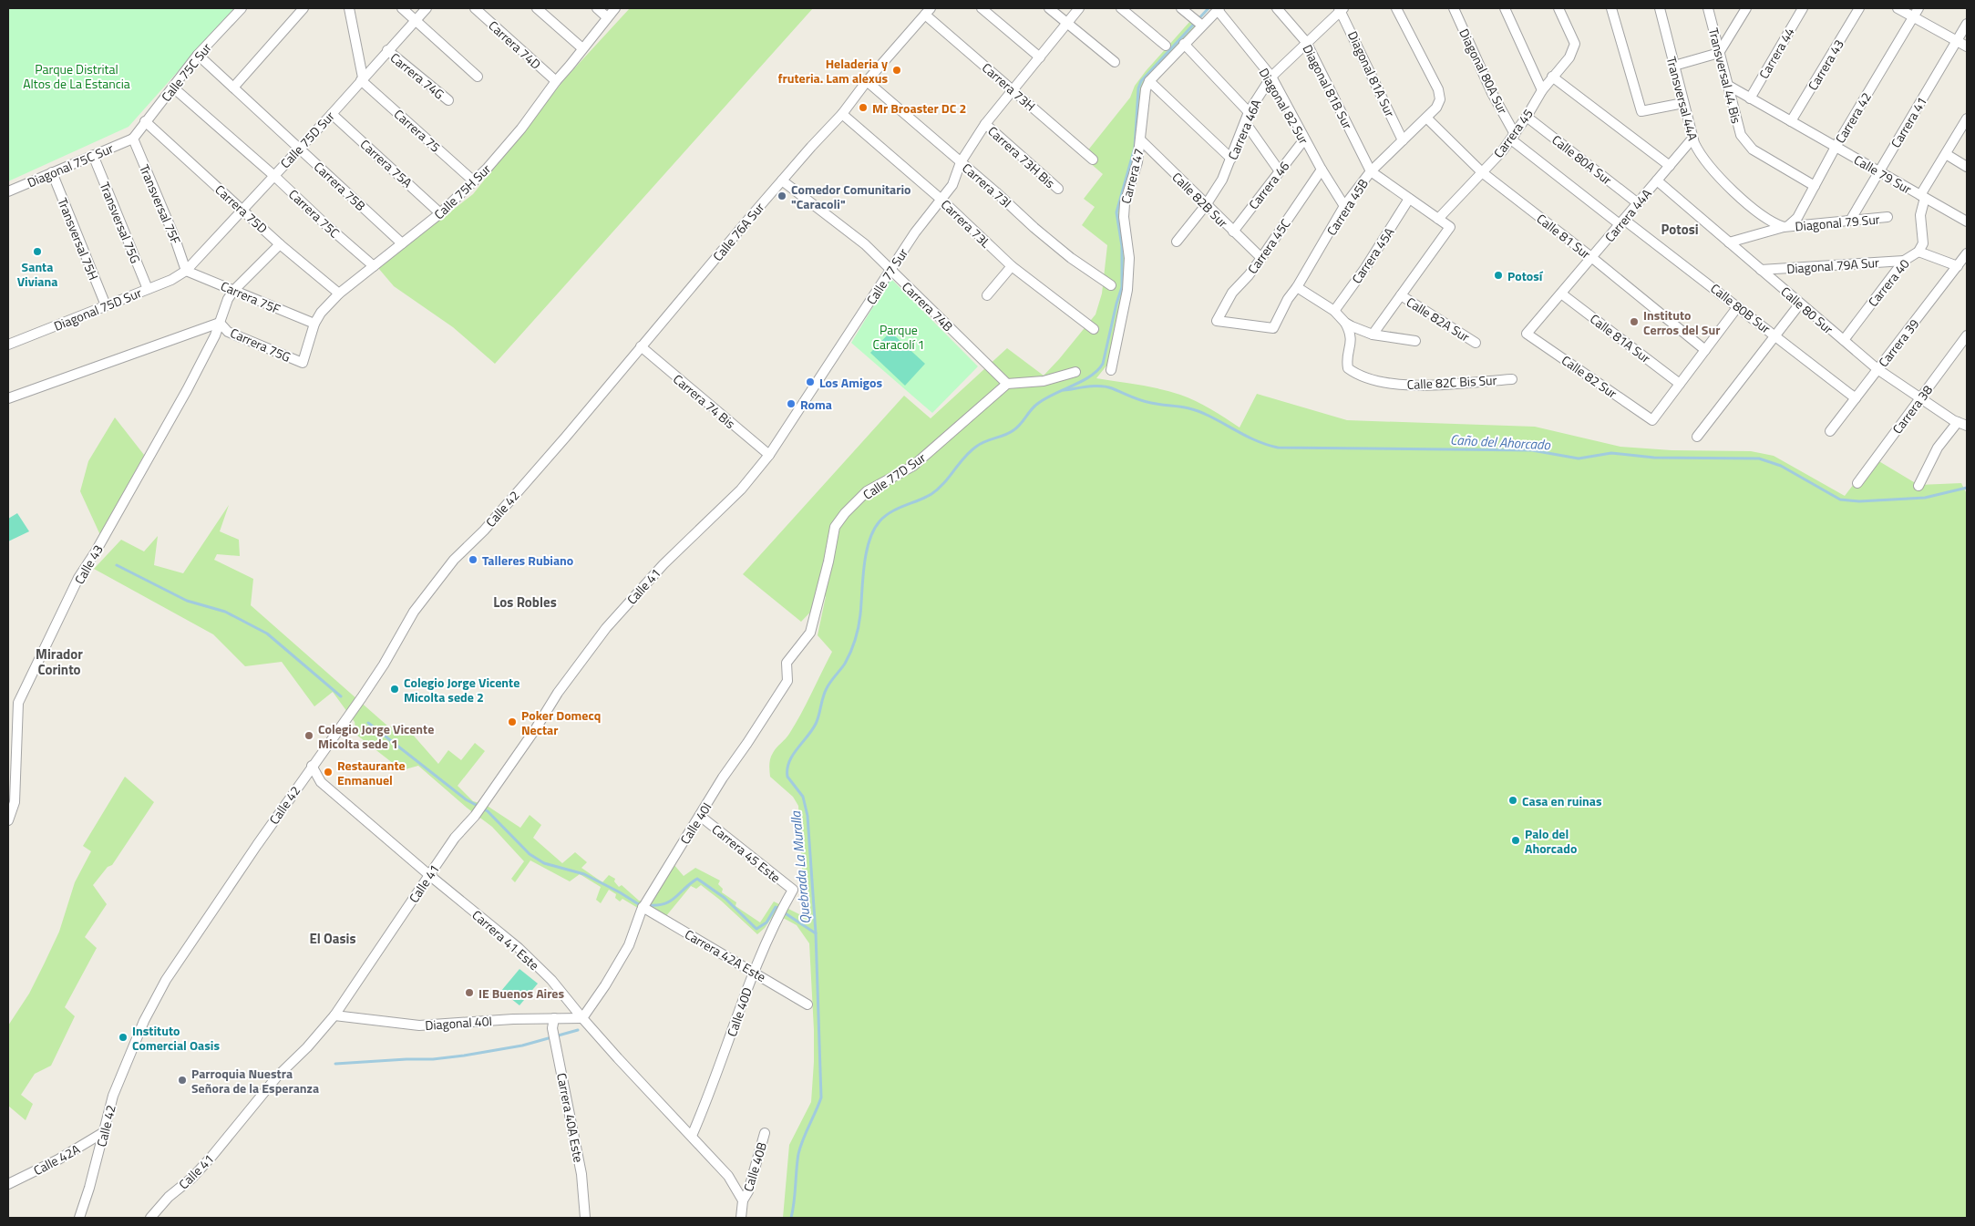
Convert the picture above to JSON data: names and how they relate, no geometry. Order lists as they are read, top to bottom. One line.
{"streets":{"street":["Carrera 74D","Carrera 44","Carrera 43","Diagonal 80A Sur","Calle 75C Sur","Diagonal 81A Sur","Carrera 74G","Transversal 44 Bis","Carrera 73H","Diagonal 81B Sur","Transversal 44A","Diagonal 82 Sur","Carrera 42","Carrera 41","Carrera 46A","Carrera 75","Carrera 45","Calle 75D Sur","Carrera 73H Bis","Calle 80A Sur","Carrera 75A","Diagonal 75C Sur","Calle 79 Sur","Carrera 47","Carrera 73I","Carrera 46","Carrera 75B","Calle 75H Sur","Calle 82B Sur","Transversal 75F","Carrera 45B","Carrera 75D","Carrera 75C","Carrera 44A","Transversal 75G","Diagonal 79 Sur","Carrera 73L","Calle 76A Sur","Calle 81 Sur","Transversal 75H","Carrera 45C","Carrera 45A","Diagonal 79A Sur","Calle 77 Sur","Carrera 40","Carrera 75F","Carrera 74B","Calle 80B Sur","Diagonal 75D Sur","Calle 80 Sur","Calle 82A Sur","Calle 81A Sur","Carrera 39","Carrera 75G","Calle 82 Sur","Calle 82C Bis Sur","Carrera 74 Bis","Carrera 38","Calle 77D Sur","Calle 42","Calle 43","Calle 41","Calle 40I","Carrera 45 Este","Carrera 41 Este","Carrera 42A Este","Calle 40D","Diagonal 40I","Carrera 40A Este","Calle 42A","Calle 40B"]},"crossings":[["Carrera 74D","Calle 75H Sur"],["Carrera 44","Calle 79 Sur"],["Carrera 43","Calle 79 Sur"],["Diagonal 80A Sur","Carrera 45"],["Diagonal 80A Sur","Calle 80B Sur"],["Calle 75C Sur","Diagonal 75C Sur"],["Calle 75C Sur","Carrera 75B"],["Calle 75C Sur","Transversal 75F"],["Calle 75C Sur","Carrera 75D"],["Calle 75C Sur","Carrera 75C"],["Diagonal 81A Sur","Carrera 46A"],["Diagonal 81A Sur","Carrera 45B"],["Carrera 74G","Calle 75D Sur"],["Transversal 44 Bis","Carrera 42"],["Transversal 44 Bis","Calle 79 Sur"],["Carrera 73H","Calle 76A Sur"],["Carrera 73H","Calle 77 Sur"],["Diagonal 81B Sur","Carrera 46A"],["Diagonal 81B Sur","Carrera 45B"],["Transversal 44A","Carrera 42"],["Transversal 44A","Carrera 44A"],["Transversal 44A","Diagonal 79 Sur"],["Diagonal 82 Sur","Carrera 46A"],["Diagonal 82 Sur","Carrera 46"],["Diagonal 82 Sur","Carrera 45B"],["Diagonal 82 Sur","Carrera 45C"],["Carrera 42","Calle 79 Sur"],["Carrera 42","Diagonal 79 Sur"],["Carrera 41","Calle 79 Sur"],["Carrera 41","Diagonal 79 Sur"],["Carrera 46A","Calle 82B Sur"],["Carrera 75","Calle 75D Sur"],["Carrera 75","Calle 75H Sur"],["Carrera 45","Calle 80A Sur"],["Carrera 45","Calle 81 Sur"],["Carrera 45","Calle 80B Sur"],["Calle 75D Sur","Carrera 75A"],["Calle 75D Sur","Carrera 75B"],["Calle 75D Sur","Transversal 75F"],["Calle 75D Sur","Carrera 75D"],["Calle 75D Sur","Carrera 75C"],["Calle 75D Sur","Carrera 75F"],["Calle 75D Sur","Diagonal 75D Sur"],["Carrera 73H Bis","Calle 77 Sur"],["Calle 80A Sur","Carrera 44A"],["Carrera 75A","Calle 75H Sur"],["Diagonal 75C Sur","Transversal 75F"],["Diagonal 75C Sur","Transversal 75G"],["Diagonal 75C Sur","Transversal 75H"],["Calle 79 Sur","Carrera 40"],["Carrera 47","Calle 82B Sur"],["Carrera 73I","Calle 76A Sur"],["Carrera 73I","Calle 77 Sur"],["Carrera 46","Calle 82B Sur"],["Carrera 75B","Calle 75H Sur"],["Calle 75H Sur","Carrera 75D"],["Calle 75H Sur","Carrera 75C"],["Calle 75H Sur","Carrera 75F"],["Calle 75H Sur","Carrera 75G"],["Calle 82B Sur","Carrera 45C"],["Transversal 75F","Carrera 75F"],["Transversal 75F","Diagonal 75D Sur"],["Carrera 45B","Calle 81 Sur"],["Carrera 45B","Carrera 45C"],["Carrera 75D","Calle 43"],["Carrera 44A","Calle 81 Sur"],["Carrera 44A","Calle 80B Sur"],["Carrera 44A","Calle 80 Sur"],["Carrera 44A","Calle 81A Sur"],["Carrera 44A","Calle 82 Sur"],["Transversal 75G","Diagonal 75D Sur"],["Diagonal 79 Sur","Calle 80 Sur"],["Carrera 73L","Calle 76A Sur"],["Carrera 73L","Calle 77 Sur"],["Calle 76A Sur","Carrera 74B"],["Calle 76A Sur","Carrera 74 Bis"],["Calle 76A Sur","Calle 42"],["Transversal 75H","Diagonal 75D Sur"],["Diagonal 79A Sur","Carrera 40"],["Diagonal 79A Sur","Calle 80 Sur"],["Calle 77 Sur","Carrera 74B"],["Calle 77 Sur","Carrera 74 Bis"],["Calle 77 Sur","Calle 41"],["Carrera 40","Calle 80 Sur"],["Carrera 75F","Diagonal 75D Sur"],["Carrera 75F","Calle 43"],["Carrera 74B","Calle 77D Sur"],["Calle 80B Sur","Carrera 39"],["Calle 80 Sur","Carrera 39"],["Calle 80 Sur","Carrera 38"],["Calle 81A Sur","Calle 82 Sur"],["Carrera 75G","Calle 43"],["Calle 77D Sur","Calle 40I"],["Calle 42","Carrera 41 Este"],["Calle 42","Calle 42A"],["Calle 41","Carrera 41 Este"],["Calle 41","Diagonal 40I"],["Calle 40I","Carrera 45 Este"],["Calle 40I","Carrera 41 Este"],["Calle 40I","Carrera 42A Este"],["Calle 40I","Diagonal 40I"],["Carrera 45 Este","Calle 40D"],["Carrera 41 Este","Calle 40D"],["Carrera 41 Este","Diagonal 40I"],["Carrera 41 Este","Calle 40B"],["Carrera 42A Este","Calle 40D"],["Diagonal 40I","Carrera 40A Este"]],"districts":["Potosi","Los Robles","Mirador Corinto","El Oasis"],"water":["Caño del Ahorcado","Quebrada La Muralla"],"parks":["Parque Distrital Altos de La Estancia","Parque Caracolí 1"],"places":["Heladeria y fruteria. Lam alexus","Mr Broaster DC 2","Comedor Comunitario \"Caracoli\"","Santa Viviana","Potosí","Instituto Cerros del Sur","Los Amigos","Roma","Talleres Rubiano","Colegio Jorge Vicente Micolta sede 2","Poker Domecq Nectar","Colegio Jorge Vicente Micolta sede 1","Restaurante Enmanuel","Casa en ruinas","Palo del Ahorcado","IE Buenos Aires","Instituto Comercial Oasis","Parroquia Nuestra Señora de la Esperanza"]}
